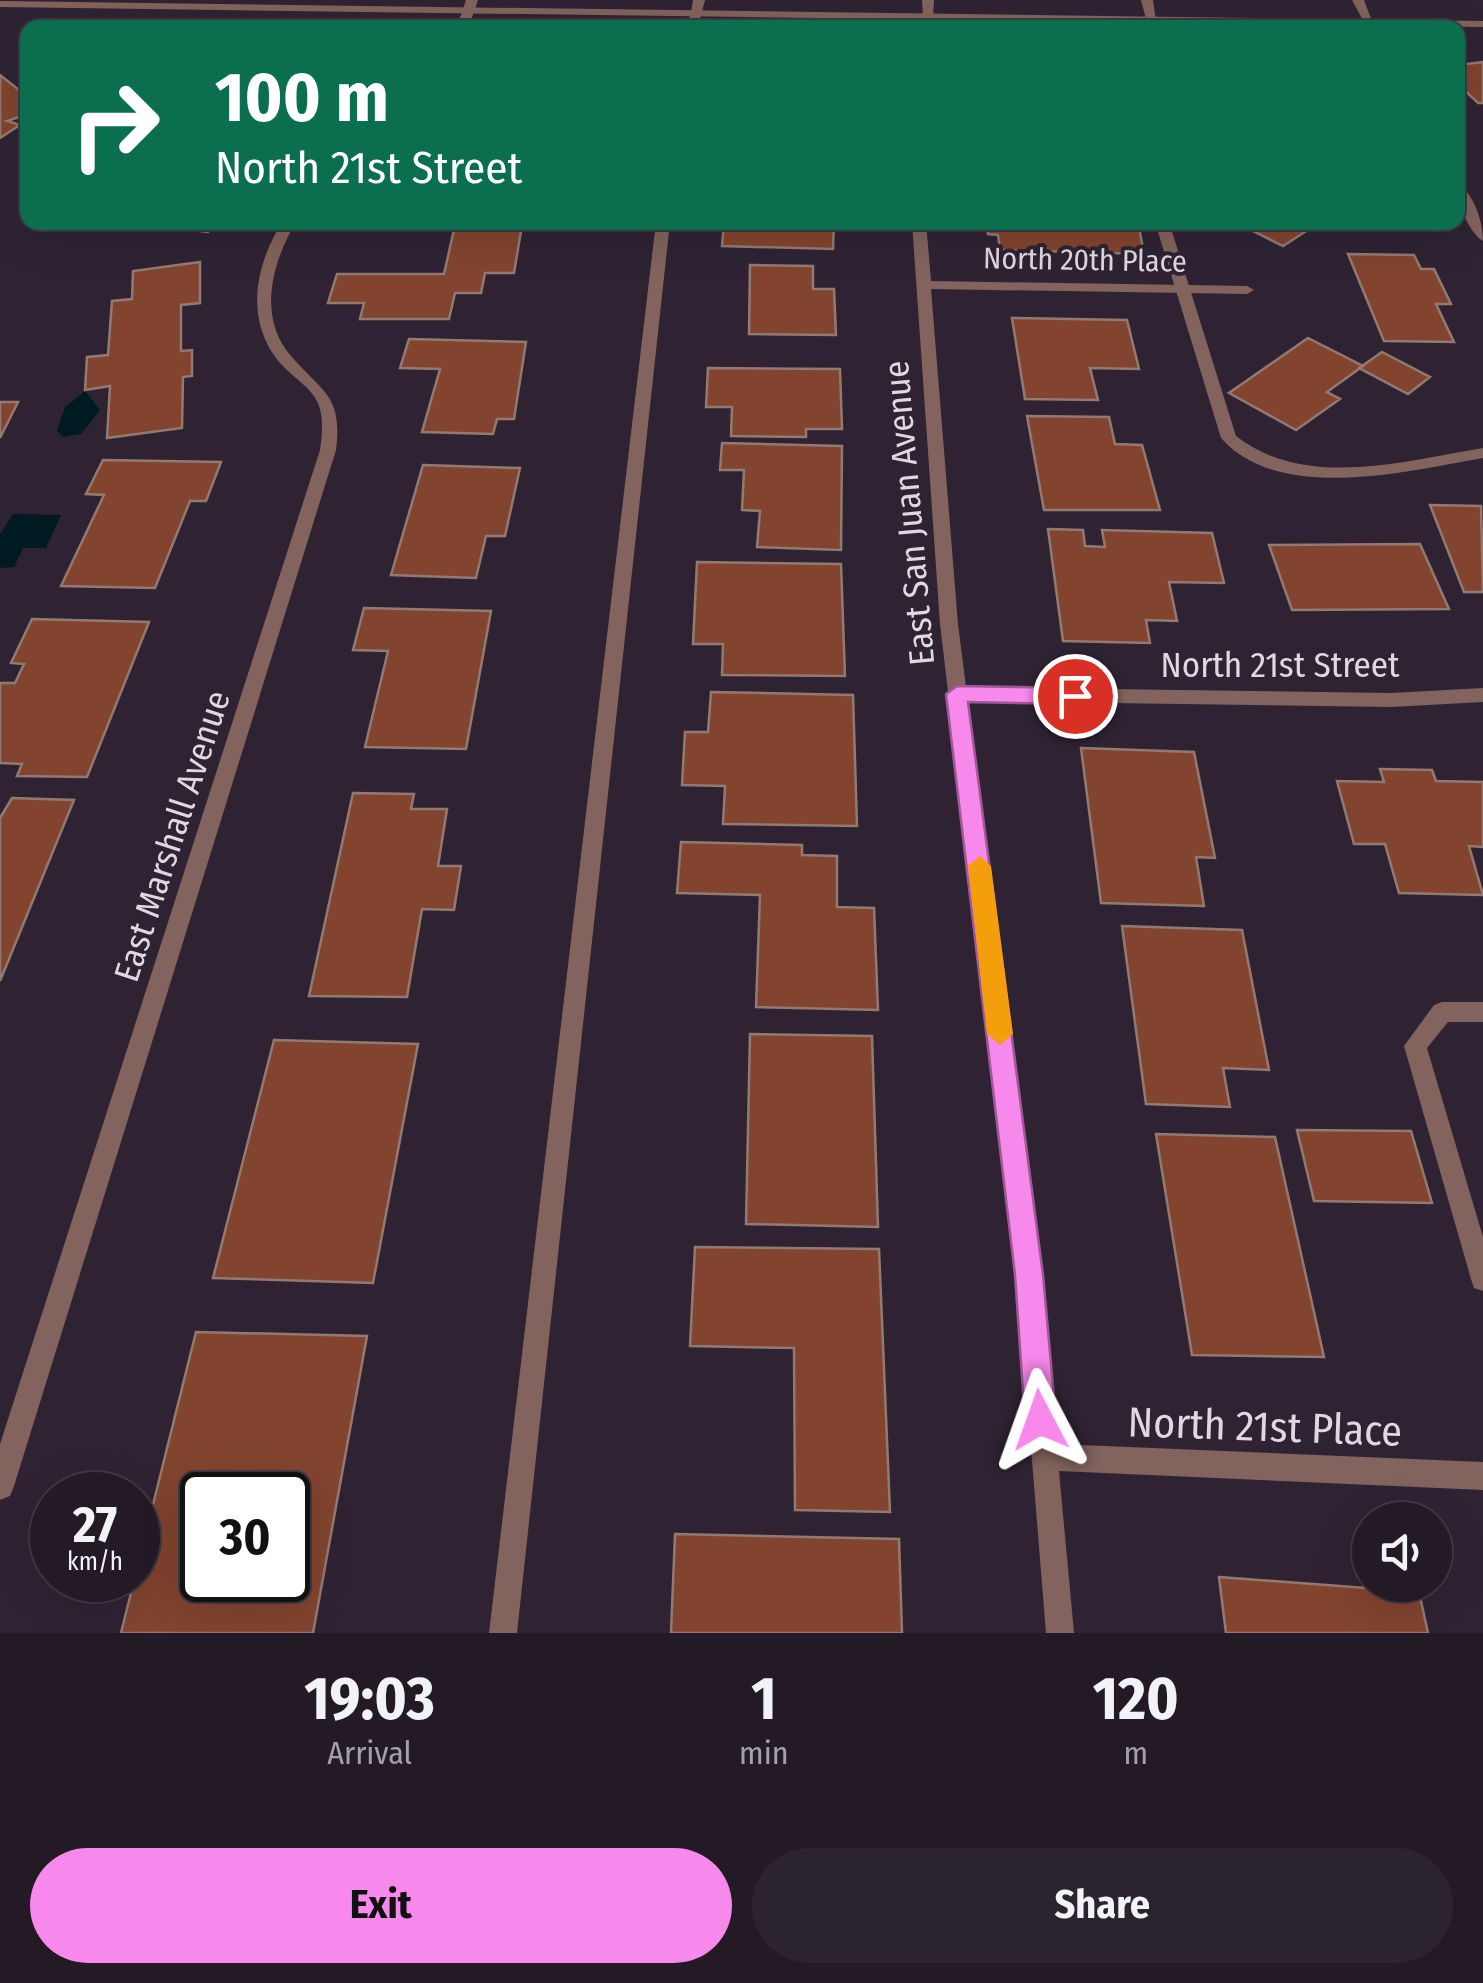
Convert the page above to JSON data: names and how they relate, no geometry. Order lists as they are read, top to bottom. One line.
{"streets":{"street":["North 20th Place","East San Juan Avenue","North 21st Street","East Marshall Avenue","North 21st Place"]},"crossings":[["North 20th Place","East San Juan Avenue"],["East San Juan Avenue","North 21st Street"],["East San Juan Avenue","North 21st Place"]],"page":{"turn":["100 m","North 21st Street"],"speed":"27 km/h","limit":"30","eta":["19:03","Arrival","1","min","120","m"],"buttons":["Exit","Share"]}}
